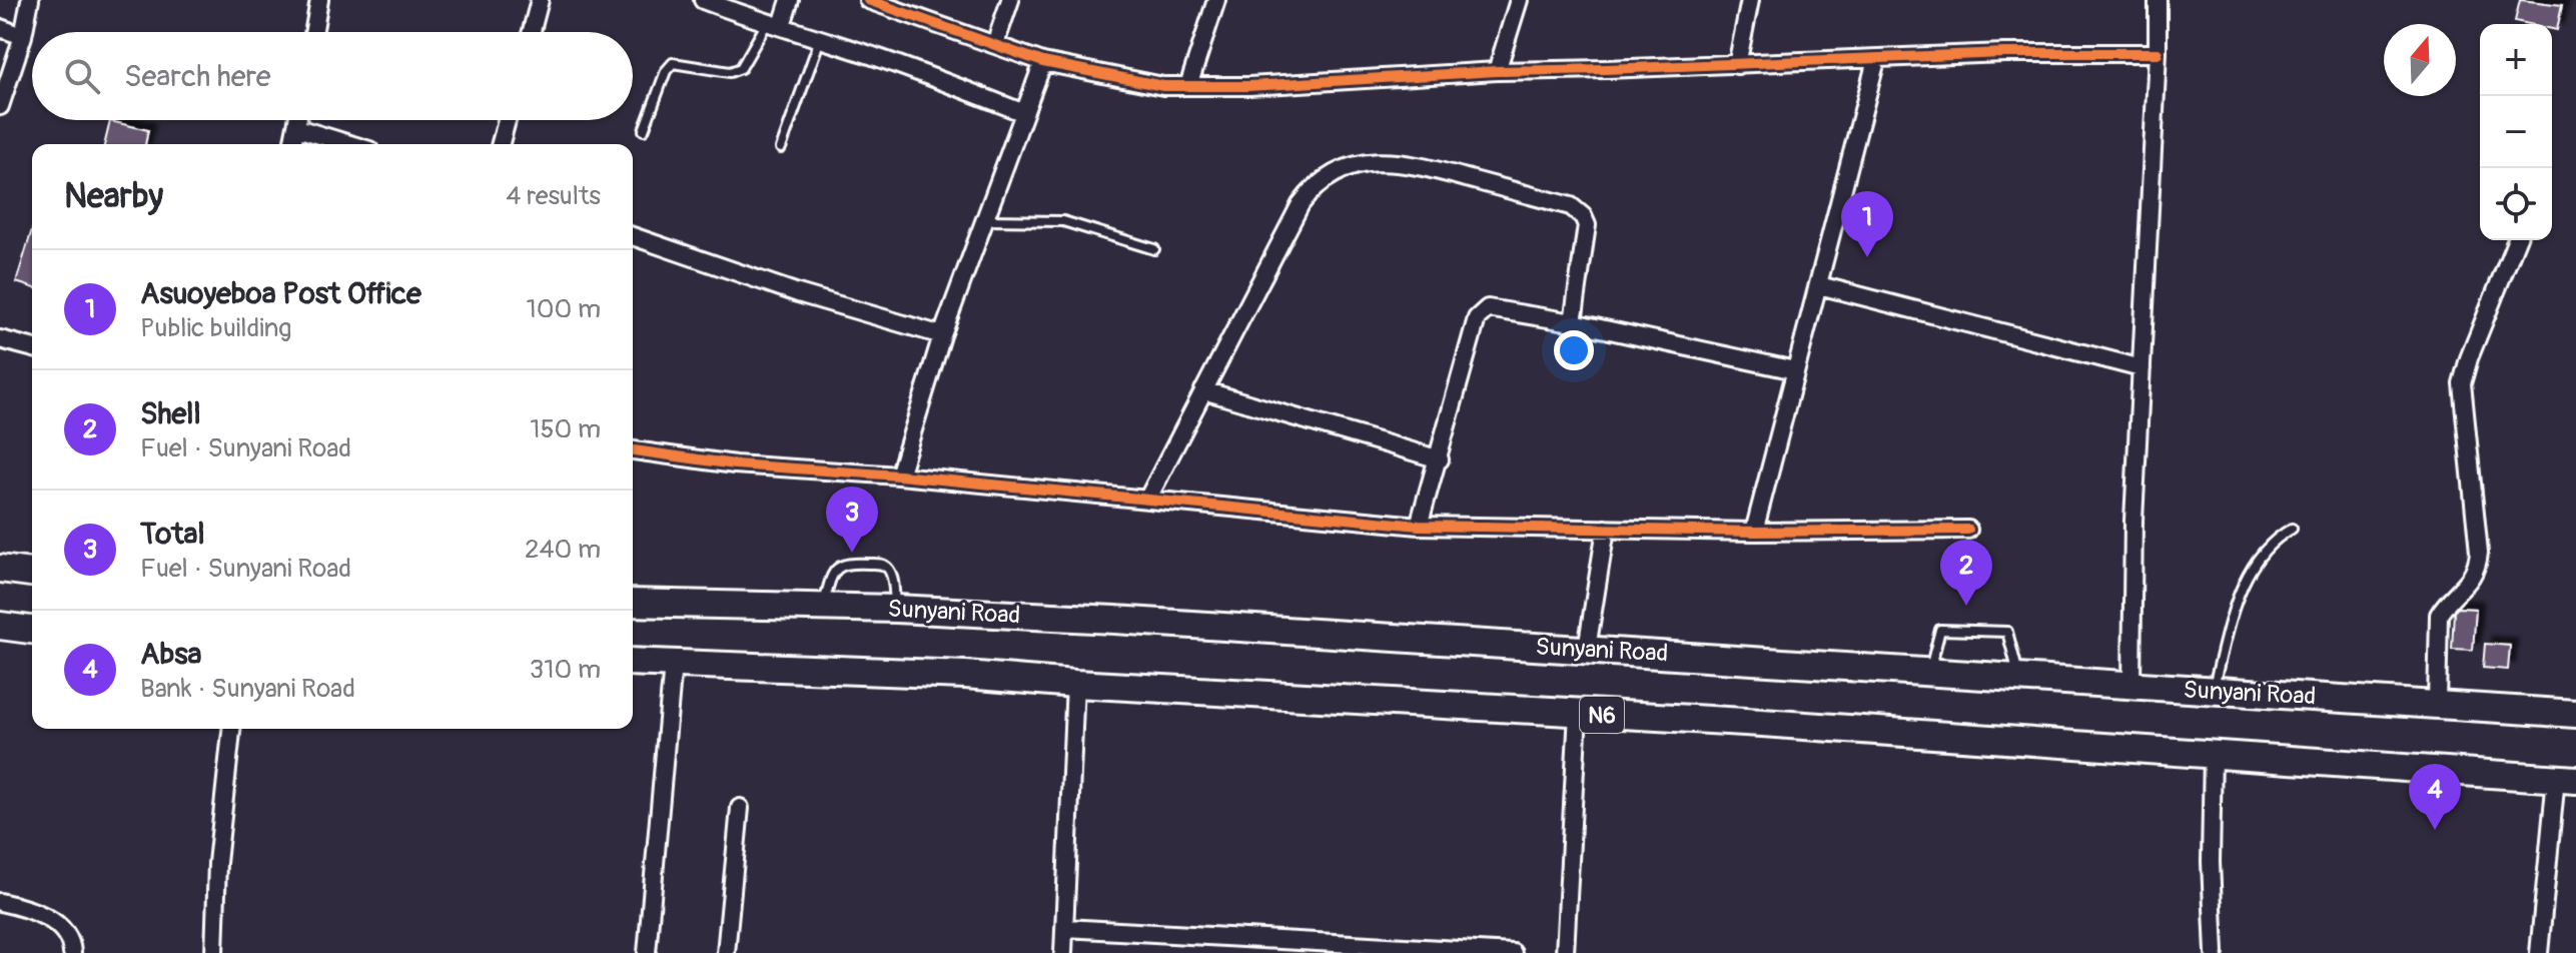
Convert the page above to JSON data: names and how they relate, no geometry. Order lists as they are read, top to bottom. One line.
{"streets":{"main road":["Sunyani Road","N6"]},"north":"top","page":{"map_buttons":["+","−"],"search":"Search here","heading":["Nearby","4 results"],"pins":["1","3","2","4"],"list":[{"mark":"1","name":"Asuoyeboa Post Office","note":"Public building","value":"100 m"},{"mark":"2","name":"Shell","note":"Fuel · Sunyani Road","value":"150 m"},{"mark":"3","name":"Total","note":"Fuel · Sunyani Road","value":"240 m"},{"mark":"4","name":"Absa","note":"Bank · Sunyani Road","value":"310 m"}]}}
